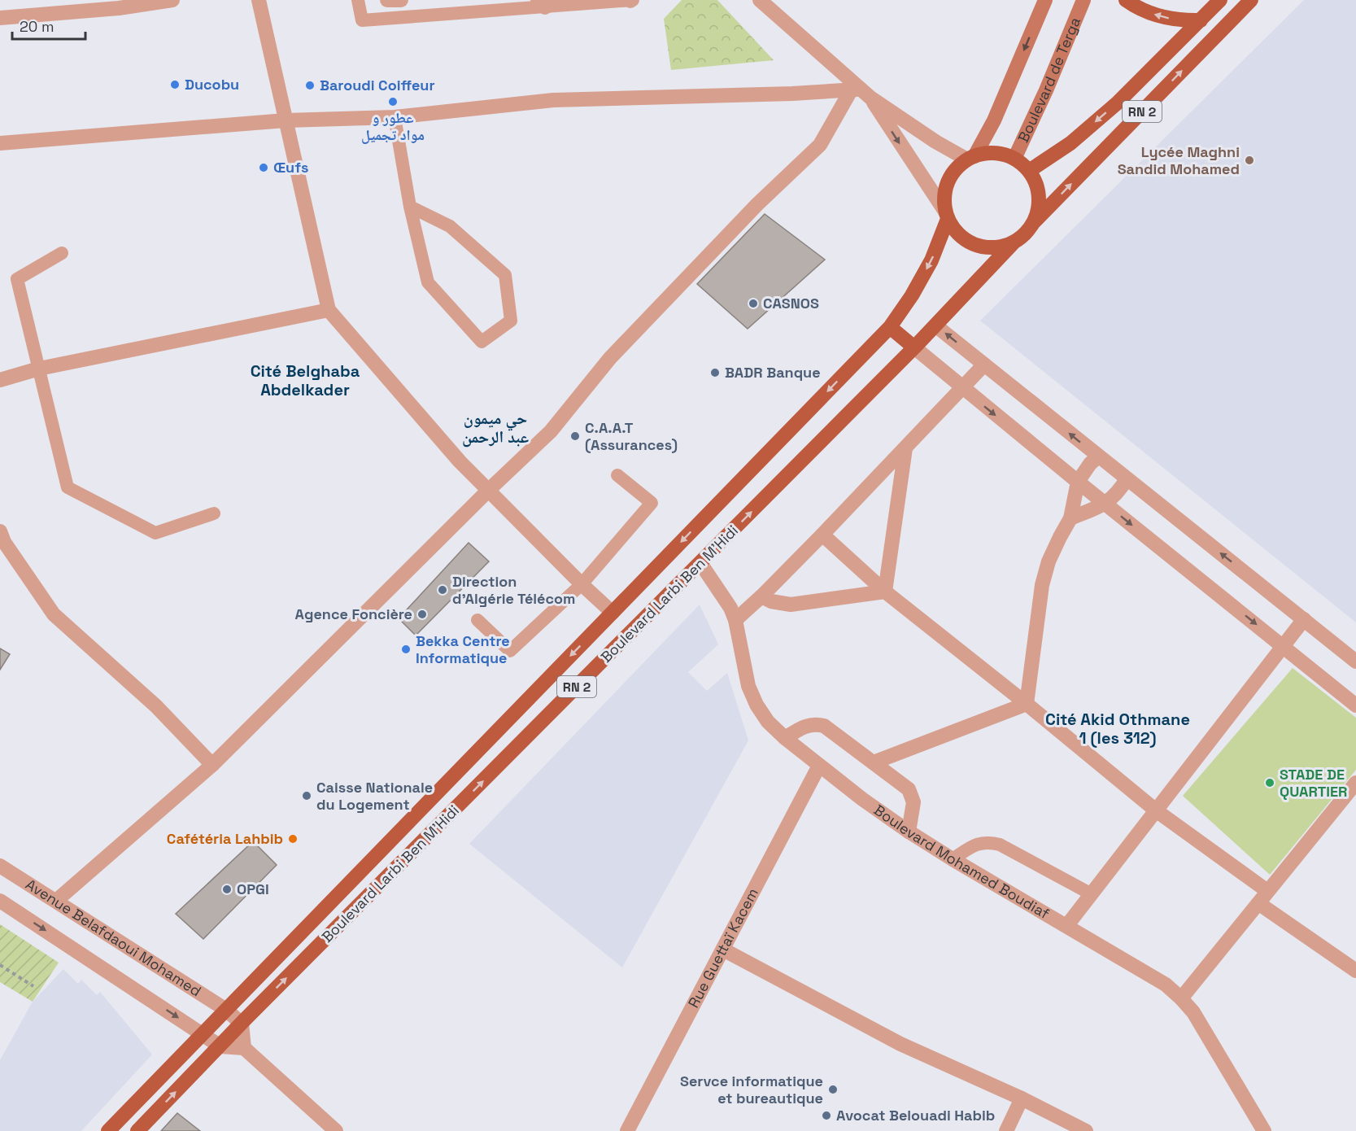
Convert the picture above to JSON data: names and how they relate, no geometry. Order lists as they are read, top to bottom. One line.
{"streets":{"main road":["Boulevard de Terga","RN 2","Boulevard Larbi Ben M'Hidi"],"street":["Boulevard Mohamed Boudiaf","Avenue Belafdaoui Mohamed","Rue Guettaï Kacem"]},"crossings":[["Boulevard de Terga","RN 2"],["Boulevard de Terga","Boulevard Larbi Ben M'Hidi"],["RN 2","Boulevard Larbi Ben M'Hidi"],["Boulevard Larbi Ben M'Hidi","Boulevard Mohamed Boudiaf"],["Boulevard Larbi Ben M'Hidi","Avenue Belafdaoui Mohamed"],["Boulevard Mohamed Boudiaf","Rue Guettaï Kacem"]],"districts":["Cité Belghaba Abdelkader","حي ميمون عبد الرحمن","Cité Akid Othmane 1 (les 312)"],"places":["Ducobu","Baroudi Coiffeur","عطور و مواد تجميل","Lycée Maghni Sandid Mohamed","Œufs","CASNOS","BADR Banque","C.A.A.T (Assurances)","Direction d'Algérie Télécom","Agence Foncière","Bekka Centre Informatique","STADE DE QUARTIER","Caisse Nationale du Logement","Cafétéria Lahbib","OPGI","Servce informatique et bureautique","Avocat Belouadi Habib"],"scale_bar":"20 m"}
